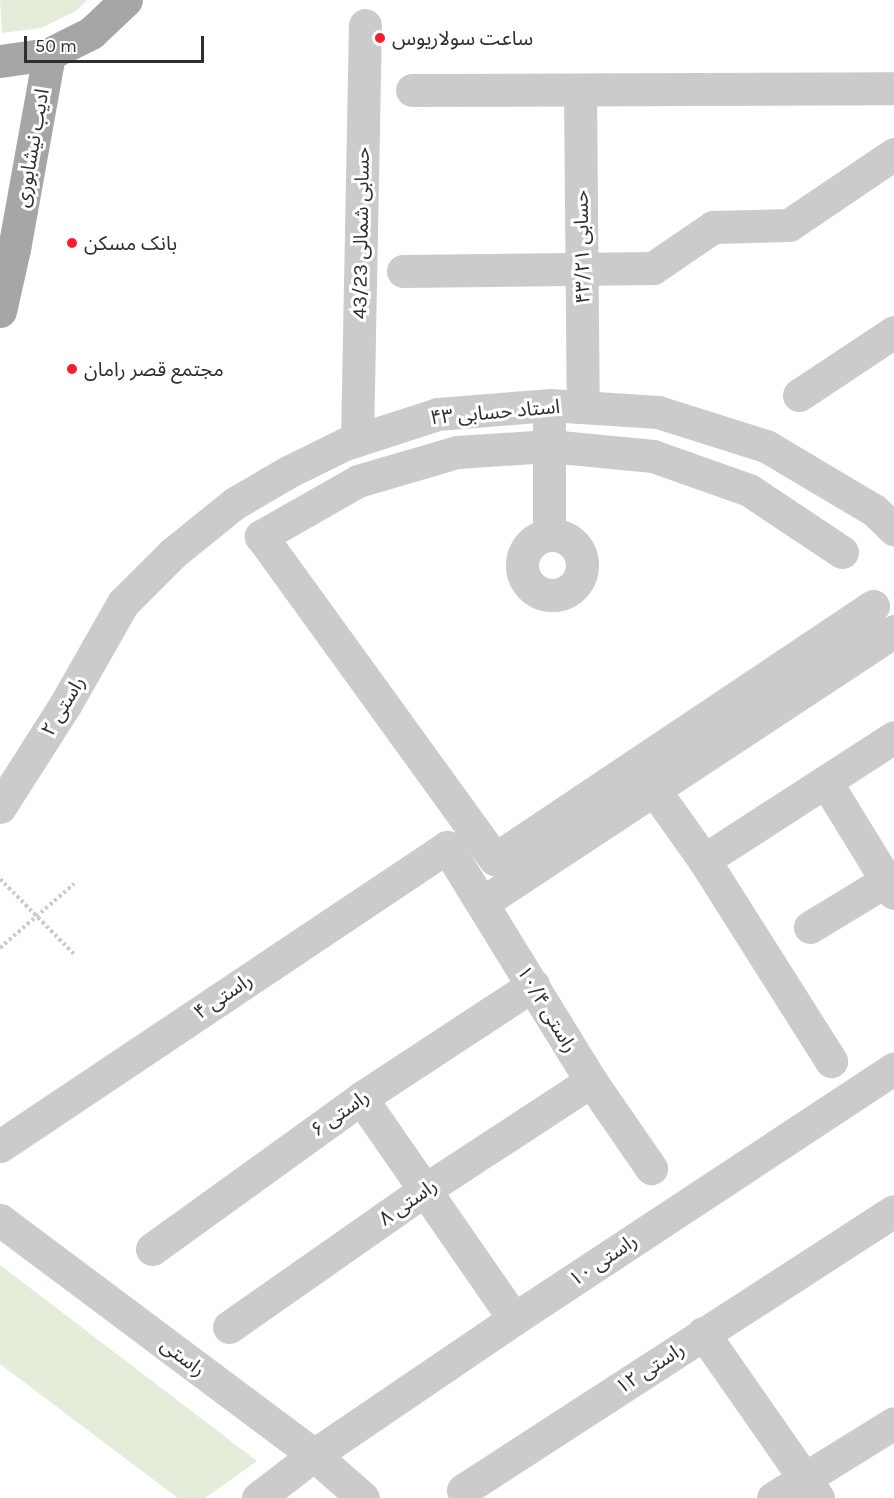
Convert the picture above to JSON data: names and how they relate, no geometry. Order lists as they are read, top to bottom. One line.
{"streets":{"main road":["ادیب نیشابوری"],"street":["حسابی شمالی 43/23","حسابی ۴۳/۲۱","استاد حسابی ۴۳","راستی ۲","راستی ۴","راستی ۱۰/۴","راستی ۶","راستی ۸","راستی ۱۰","راستی","راستی ۱۲"]},"crossings":[["حسابی شمالی 43/23","استاد حسابی ۴۳"],["حسابی ۴۳/۲۱","استاد حسابی ۴۳"],["استاد حسابی ۴۳","راستی ۲"],["راستی ۴","راستی ۱۰/۴"],["راستی ۱۰/۴","راستی ۶"],["راستی ۱۰/۴","راستی ۸"],["راستی ۱۰","راستی"]],"places":["ساعت سولاریوس","بانک مسکن","مجتمع قصر رامان"],"scale_bar":"50 m"}
